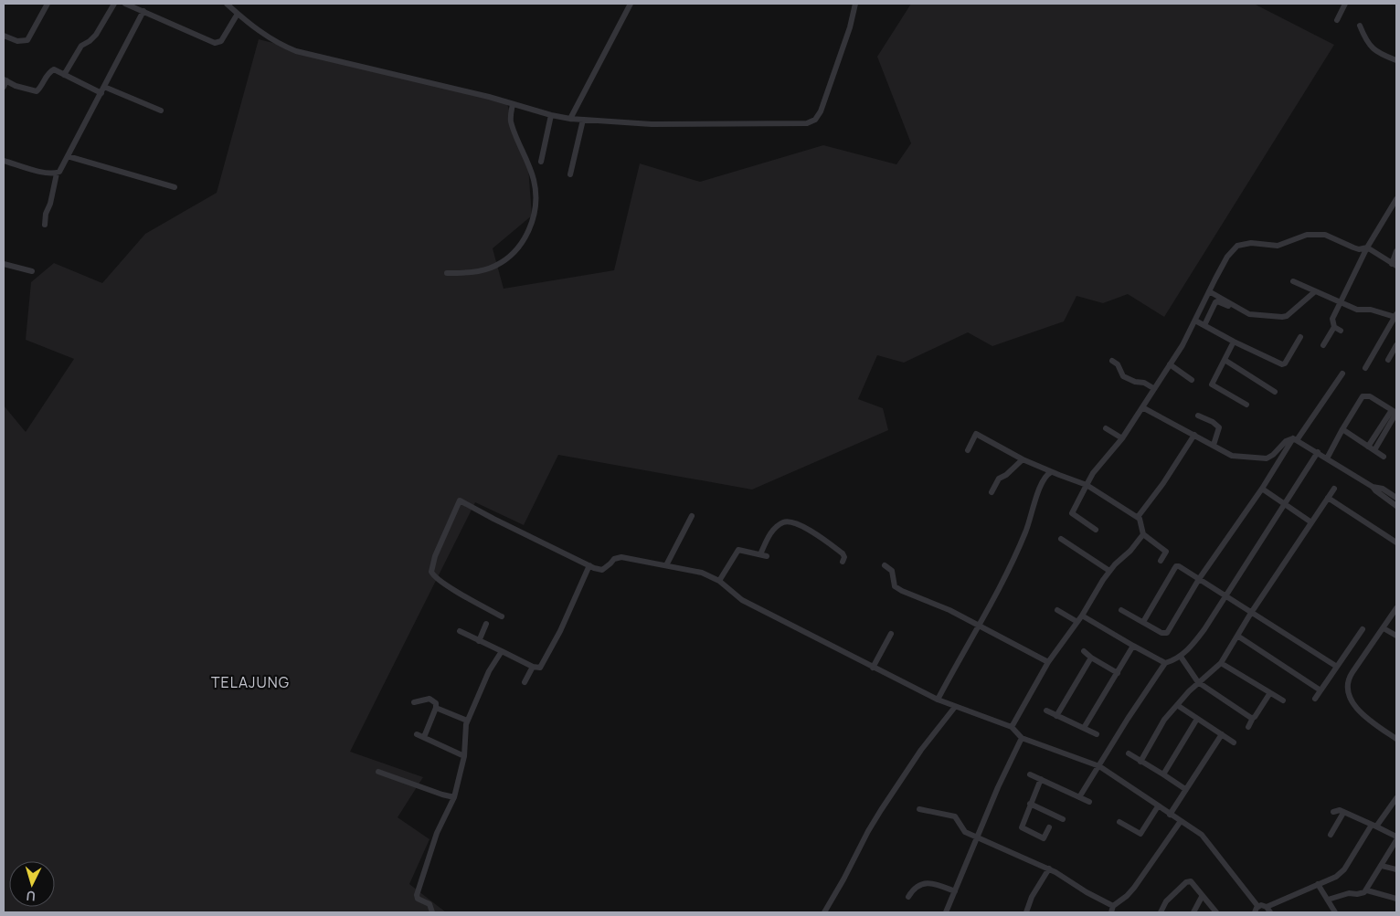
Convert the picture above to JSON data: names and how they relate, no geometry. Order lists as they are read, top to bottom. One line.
{"districts":["TELAJUNG"],"north":"bottom"}
